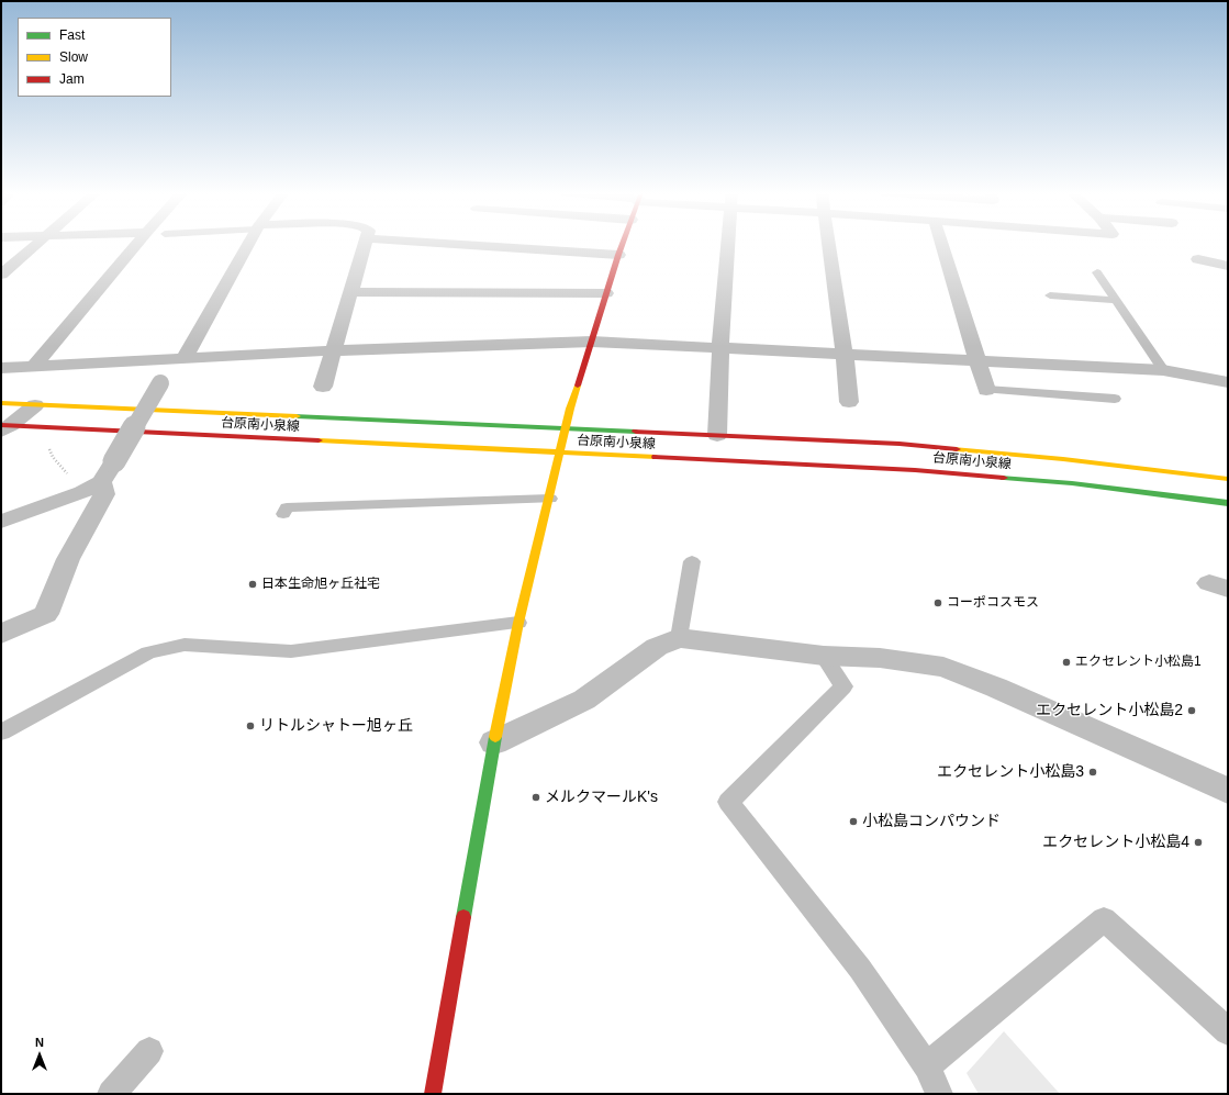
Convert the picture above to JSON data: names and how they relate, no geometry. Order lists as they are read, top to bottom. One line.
{"streets":{"street":["台原南小泉線"]},"places":["日本生命旭ヶ丘社宅","コーポコスモス","エクセレント小松島1","エクセレント小松島2","リトルシャトー旭ヶ丘","エクセレント小松島3","メルクマールK's","小松島コンパウンド","エクセレント小松島4"],"legend":["Fast","Slow","Jam"],"north":"top"}
